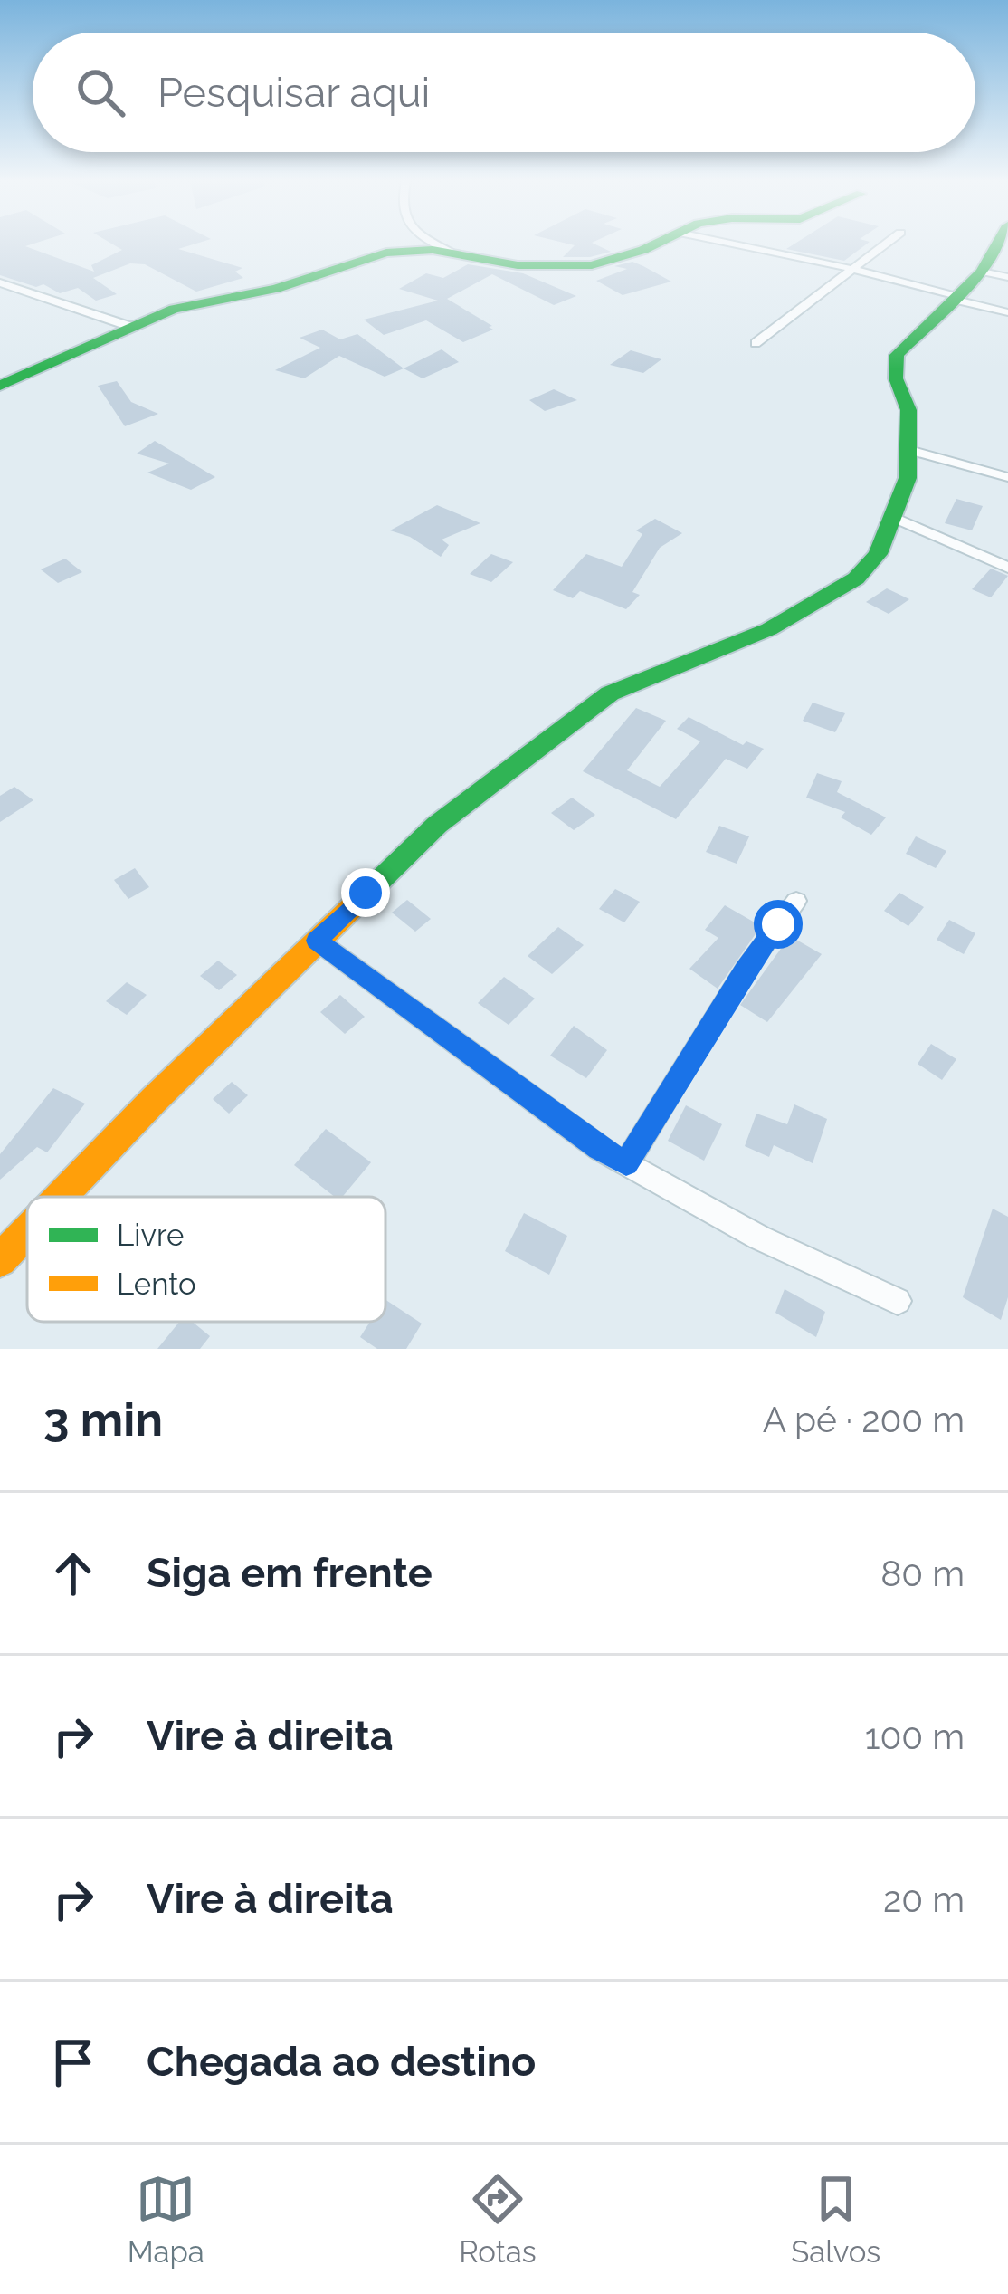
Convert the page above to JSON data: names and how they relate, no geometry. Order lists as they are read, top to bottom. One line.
{"legend":["Livre","Lento"],"page":{"search":"Pesquisar aqui","heading":["3 min","A pé · 200 m"],"list":[["Siga em frente","80 m"],["Vire à direita","100 m"],["Vire à direita","20 m"],"Chegada ao destino"],"nav":["Mapa","Rotas","Salvos"]}}
